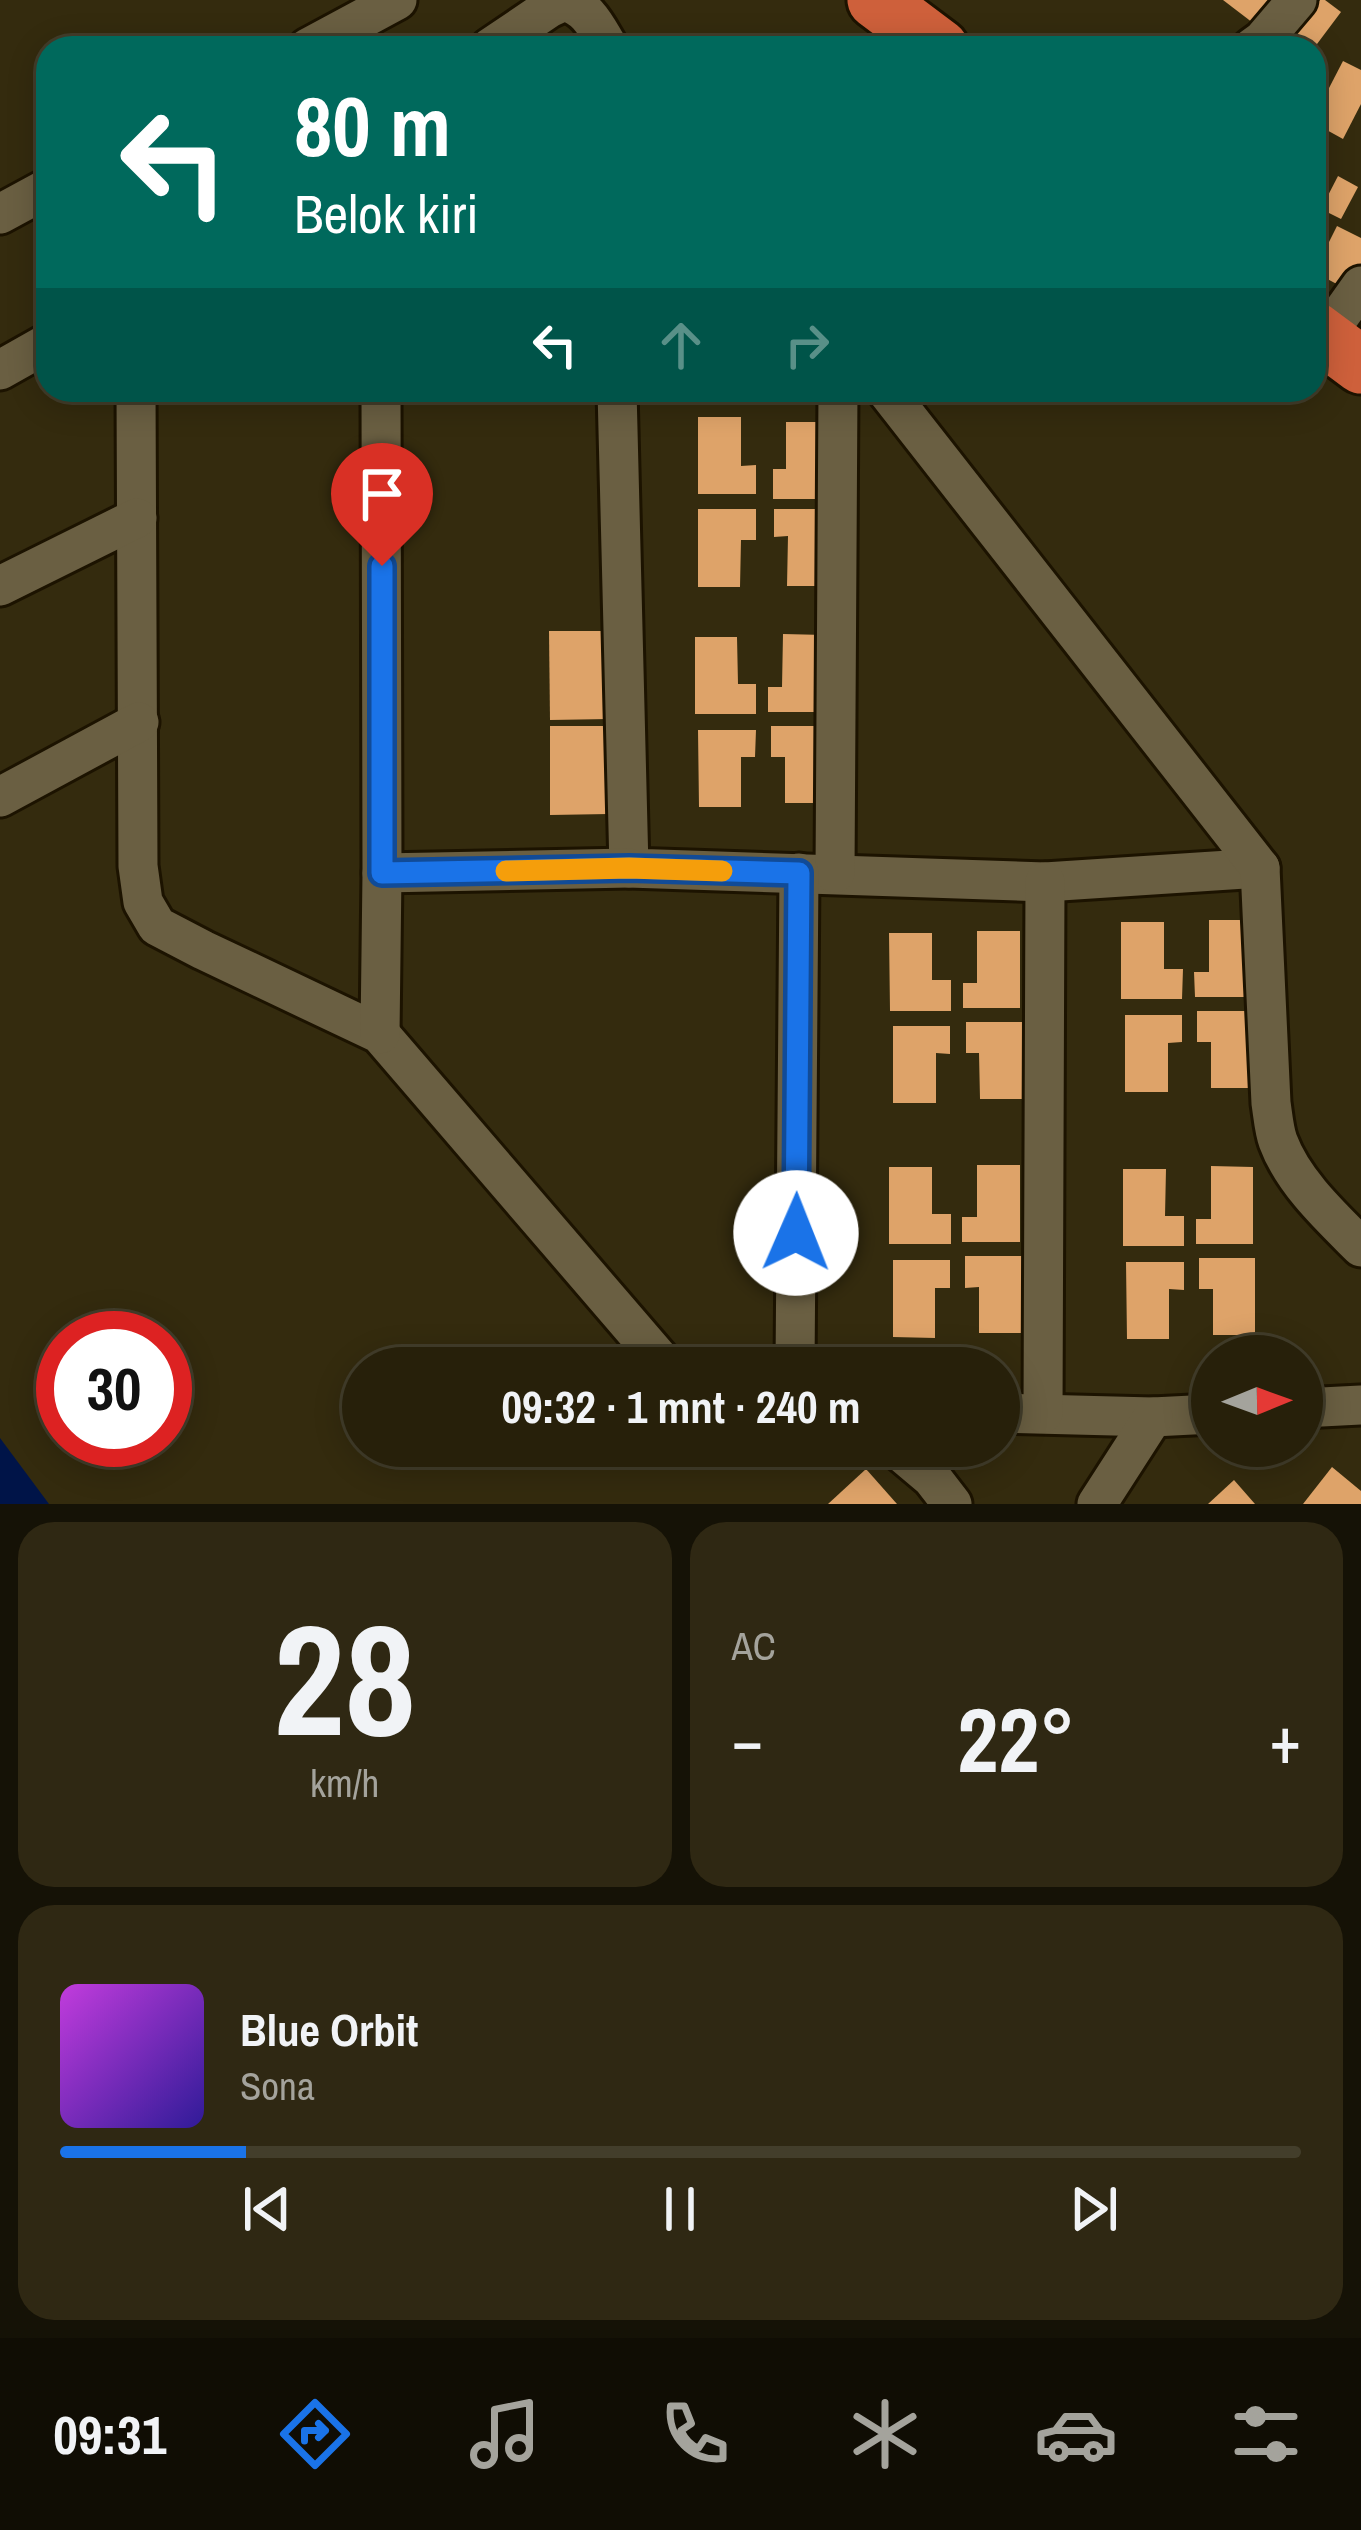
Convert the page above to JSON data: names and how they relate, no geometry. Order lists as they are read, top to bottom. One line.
{"north":"right","page":{"turn":["80 m","Belok kiri"],"limit":"30","trip":"09:32 · 1 mnt · 240 m","tile":[["28","km/h"],"AC"],"heat":["−","22°","+"],"song":["Blue Orbit","Sona"],"tabs":"09:31"}}
